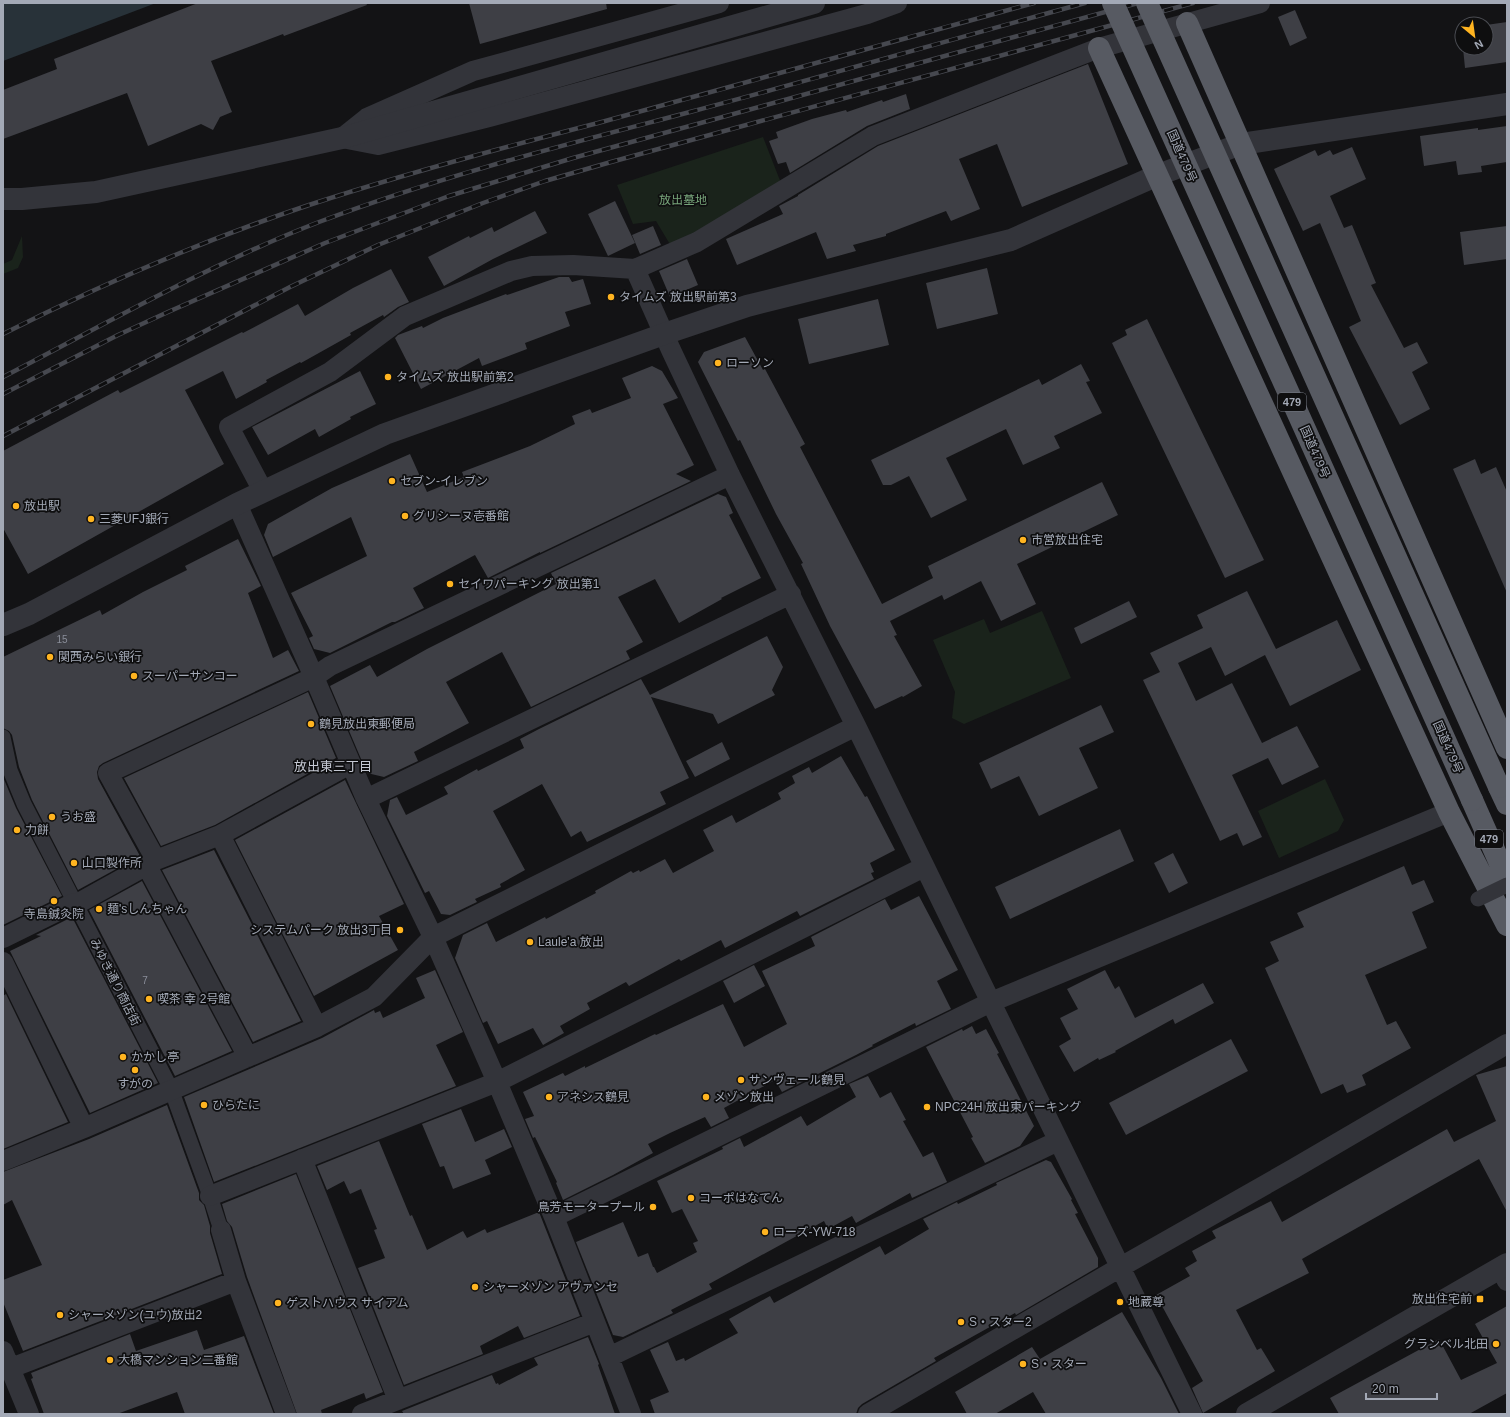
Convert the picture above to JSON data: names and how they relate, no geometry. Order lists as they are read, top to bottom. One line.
{"streets":{"highway":["国道479号","479"],"street":["みゆき通り商店街"]},"districts":["放出東三丁目"],"parks":["放出墓地"],"places":{"other":["タイムズ 放出駅前第3","ローソン","タイムズ 放出駅前第2","セブン-イレブン","放出駅","グリシーヌ壱番館","三菱UFJ銀行","市営放出住宅","セイワパーキング 放出第1","関西みらい銀行","スーパーサンコー","鶴見放出東郵便局","うお盛","力餅","山口製作所","寺島鍼灸院","麺'sしんちゃん","システムパーク 放出3丁目","Laule'a 放出","喫茶 幸 2号館","かかし亭","すがの","サンヴェール鶴見","アネシス鶴見","メゾン放出","ひらたに","NPC24H 放出東パーキング","コーポはなてん","鳥芳モータープール","ローズ-YW-718","シャーメゾン アヴァンセ","地蔵尊","ゲストハウス サイアム","シャーメゾン(ユウ)放出2","S・スター2","グランベル北田","大橋マンション二番館","S・スター"],"transit":["放出住宅前"]},"house_numbers":["15","7"],"scale_bar":"20 m","north":"bottom right"}
